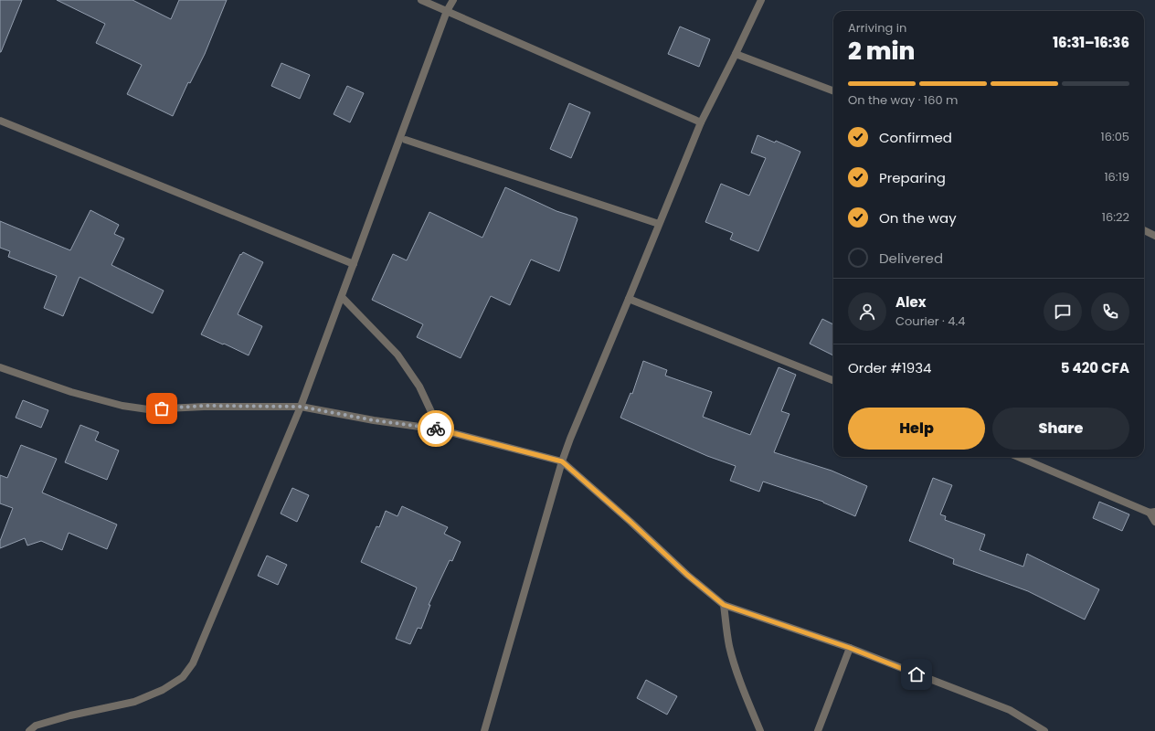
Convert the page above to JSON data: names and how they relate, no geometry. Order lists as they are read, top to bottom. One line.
{"page":{"heading":["2 min","Arriving in","16:31–16:36"],"panel":["Alex","Courier · 4.4","Order #1934","5 420 CFA"],"bar":"On the way · 160 m","list":[["Confirmed","16:05"],["Preparing","16:19"],["On the way","16:22"],"Delivered"],"buttons":["Help","Share"]}}
